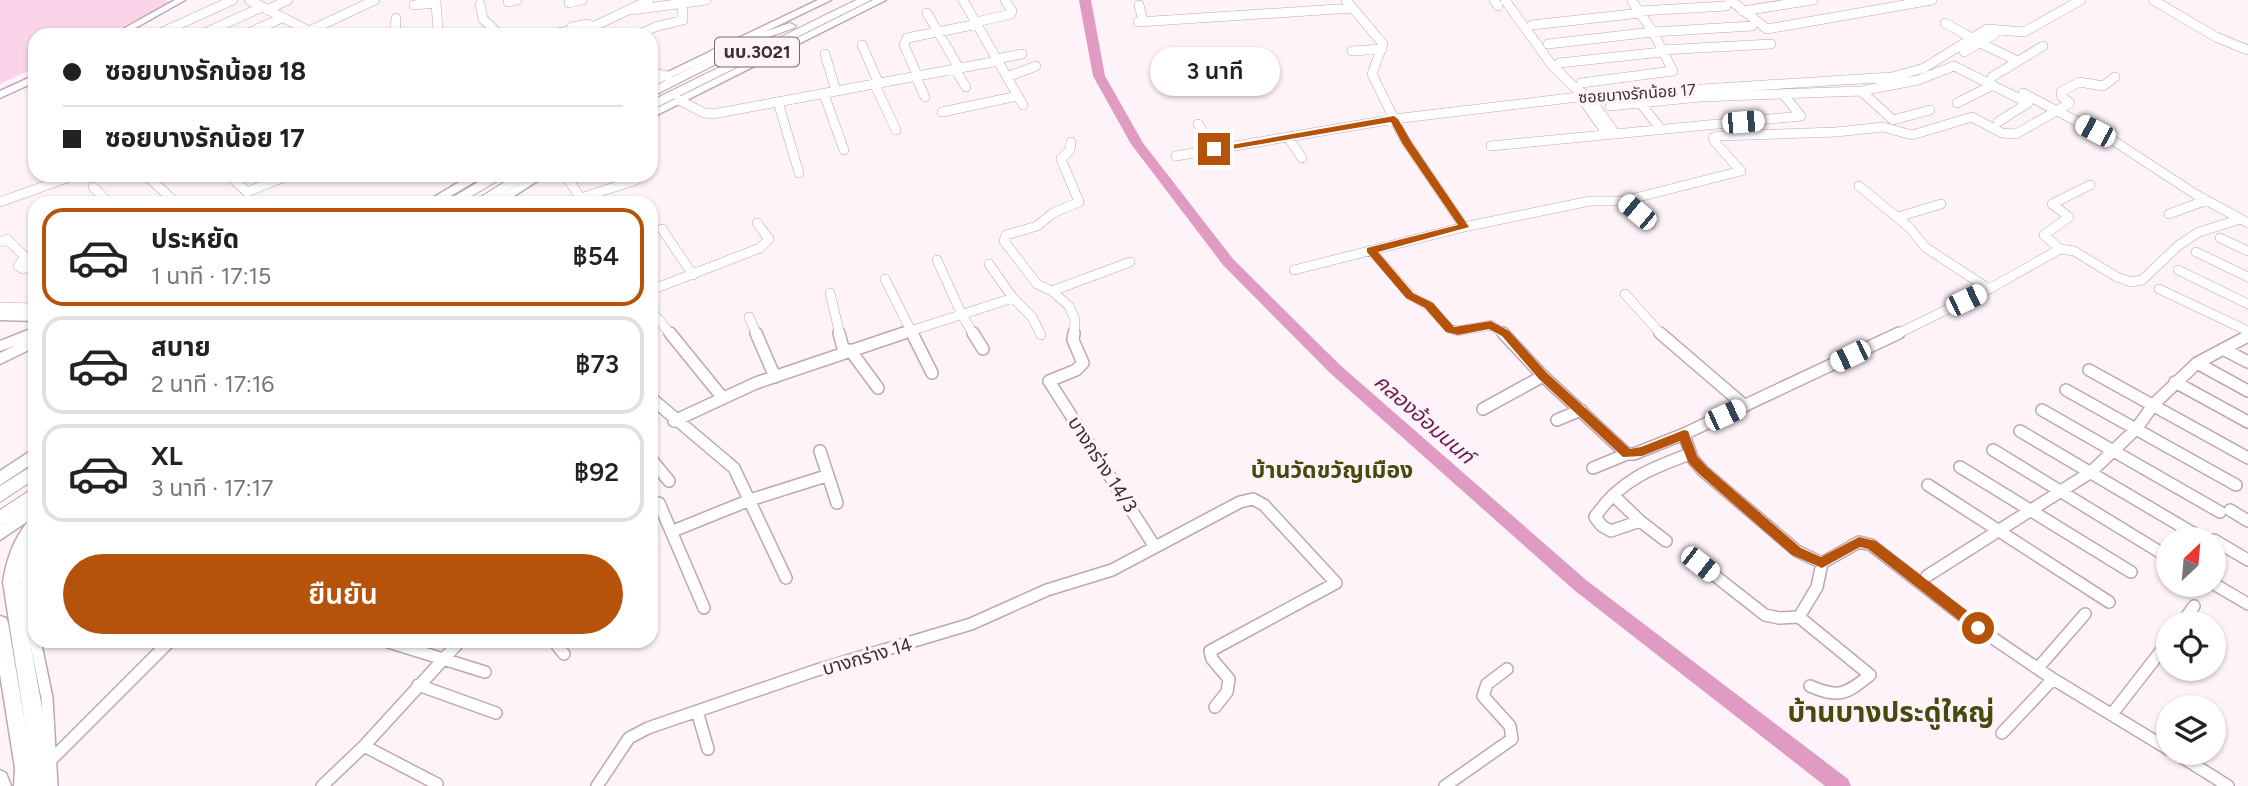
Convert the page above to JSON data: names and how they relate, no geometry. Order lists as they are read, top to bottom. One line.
{"streets":{"main road":["นบ.3021"],"street":["ซอยบางรักน้อย 17","บางกร่าง 14/3","บางกร่าง 14"]},"crossings":[["บางกร่าง 14/3","บางกร่าง 14"]],"districts":["บ้านวัดขวัญเมือง","บ้านบางประดู่ใหญ่"],"water":["คลองอ้อมนนท์"],"north":"top right","page":{"banner":["ซอยบางรักน้อย 18","ซอยบางรักน้อย 17"],"bubble":"3 นาที","list":[{"name":"ประหยัด","note":"1 นาที · 17:15","value":"฿54"},{"name":"สบาย","note":"2 นาที · 17:16","value":"฿73"},{"name":"XL","note":"3 นาที · 17:17","value":"฿92"}],"buttons":"ยืนยัน"}}
